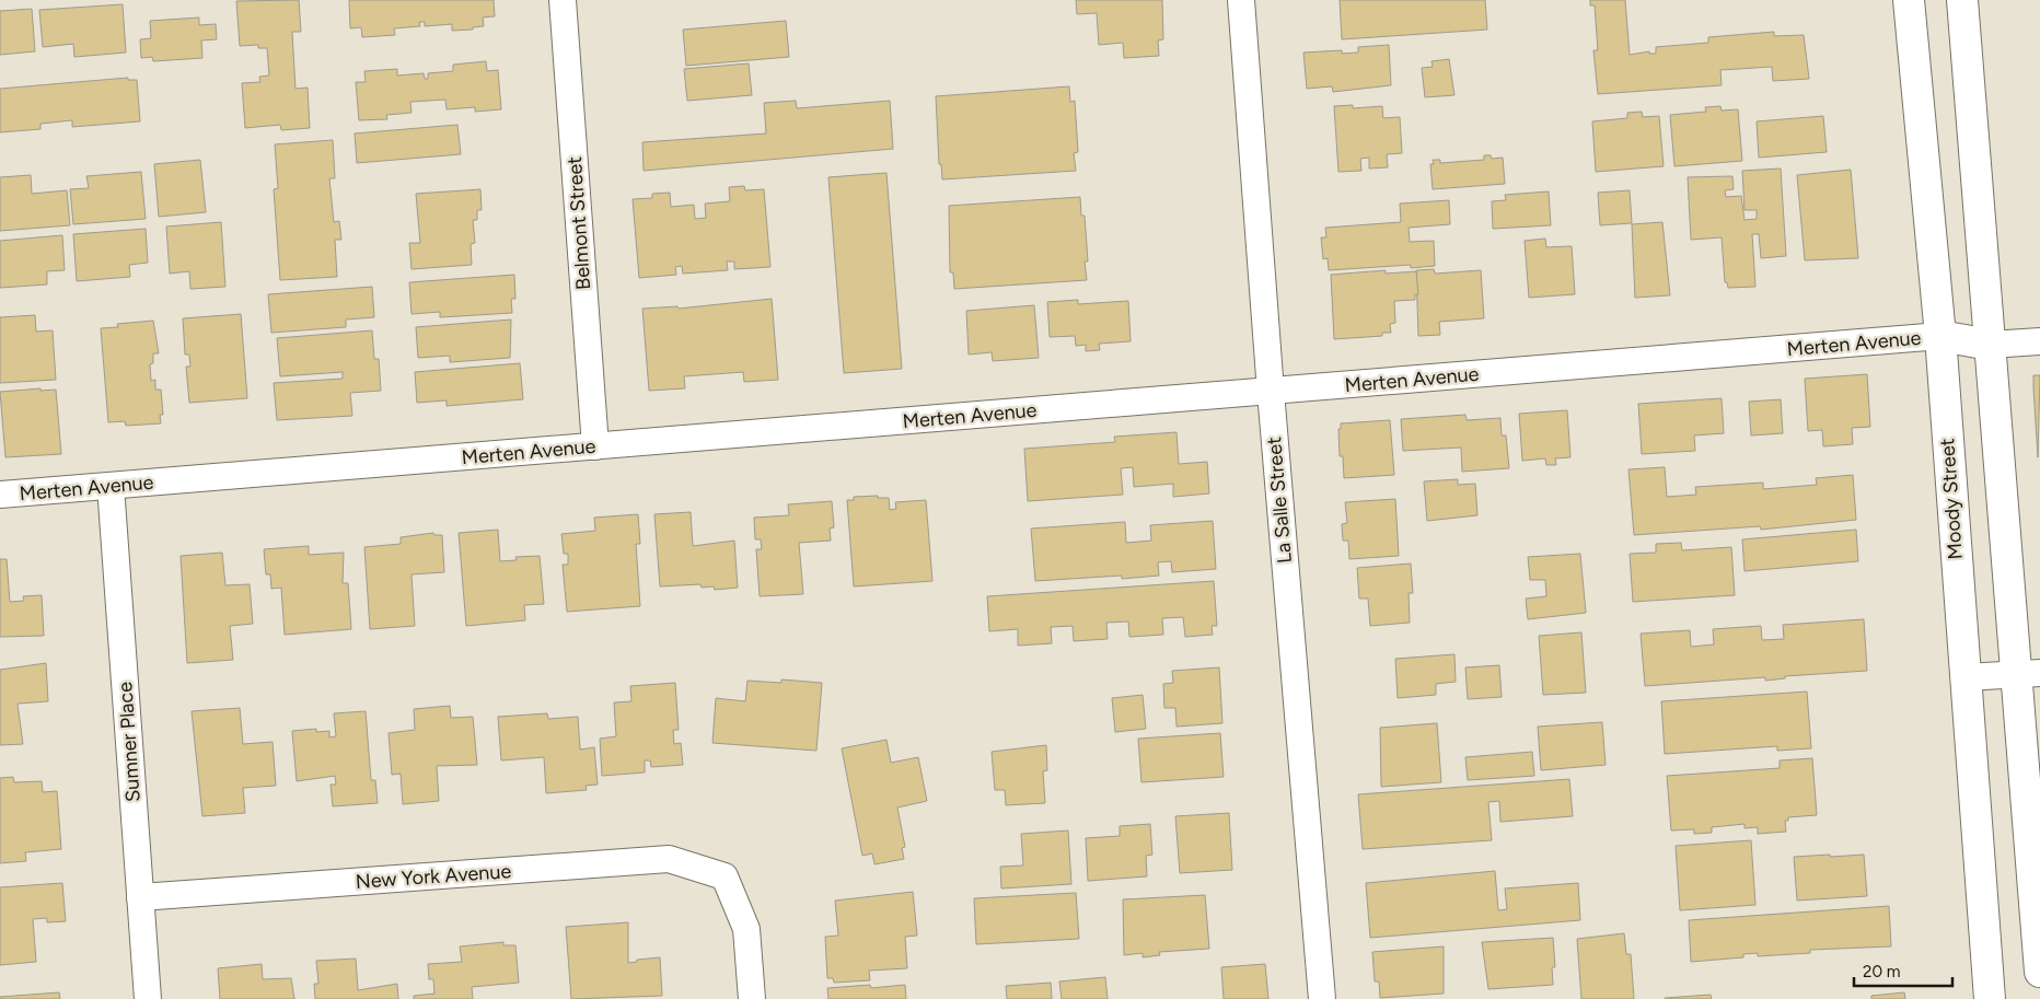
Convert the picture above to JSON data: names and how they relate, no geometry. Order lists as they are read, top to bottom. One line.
{"streets":{"main road":["Moody Street"],"street":["Belmont Street","Merten Avenue","La Salle Street","Sumner Place","New York Avenue"]},"crossings":[["Belmont Street","Merten Avenue"],["Merten Avenue","Moody Street"],["Merten Avenue","La Salle Street"],["Merten Avenue","Sumner Place"],["Sumner Place","New York Avenue"]],"scale_bar":"20 m"}
